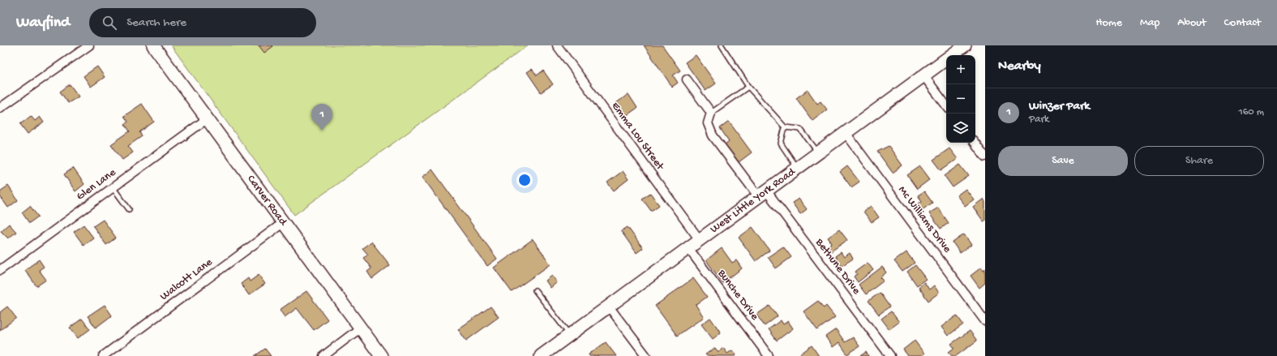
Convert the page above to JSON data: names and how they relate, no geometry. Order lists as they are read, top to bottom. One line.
{"streets":{"street":["Emma Lou Street","Glen Lane","Carver Road","West Little York Road","Mc Williams Drive","Bethune Drive","Walcott Lane","Bunche Drive"]},"crossings":[["Emma Lou Street","West Little York Road"],["Glen Lane","Carver Road"],["Carver Road","Walcott Lane"],["West Little York Road","Mc Williams Drive"],["West Little York Road","Bethune Drive"],["West Little York Road","Bunche Drive"]],"page":{"header":"Wayfind","search":"Search here","nav":["Home","Map","About","Contact"],"heading":"Nearby","map_buttons":["+","−"],"list":[{"mark":"1","name":"Winzer Park","note":"Park","value":"160 m"}],"pins":"1","buttons":["Save","Share"]}}
